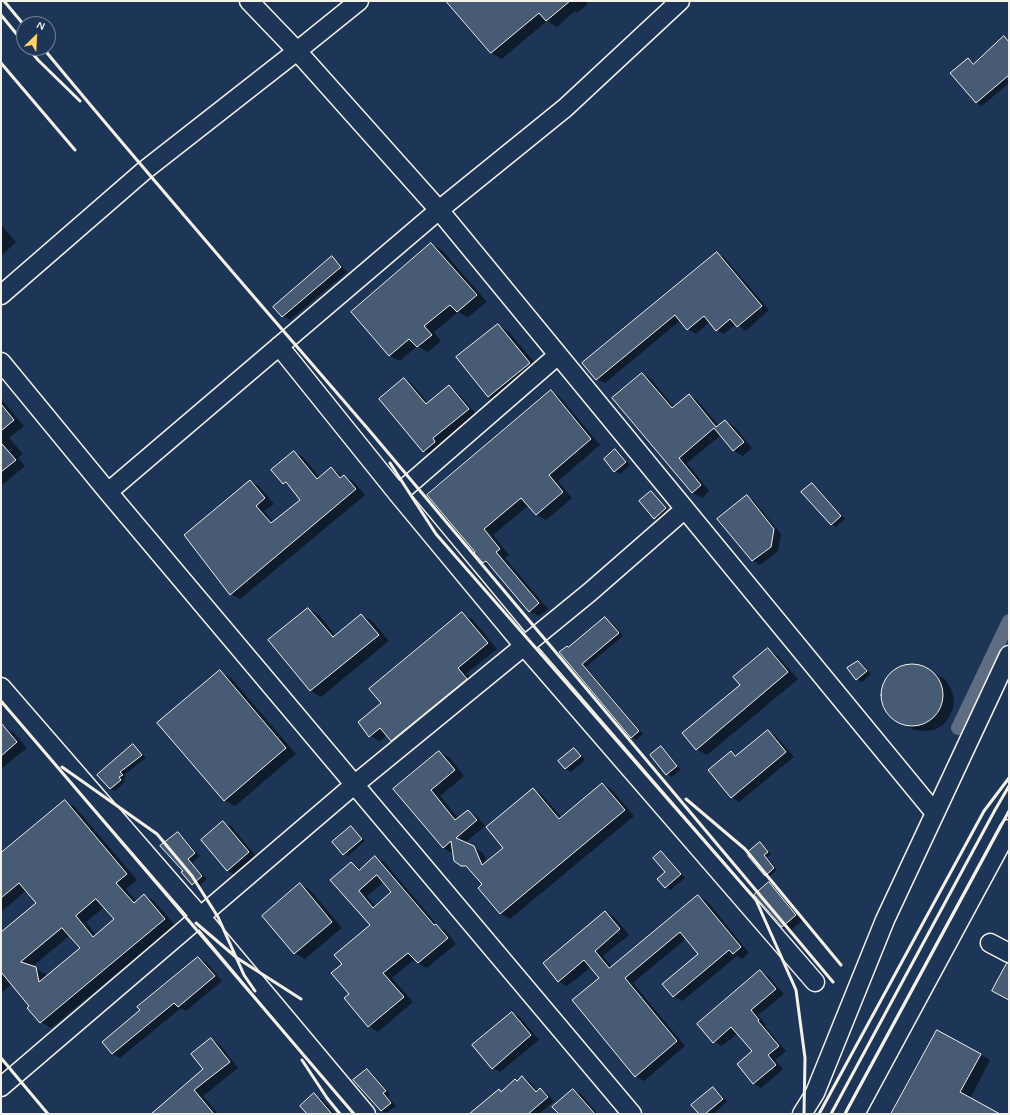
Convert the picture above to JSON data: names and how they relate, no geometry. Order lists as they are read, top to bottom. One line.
{"north":"top right"}
